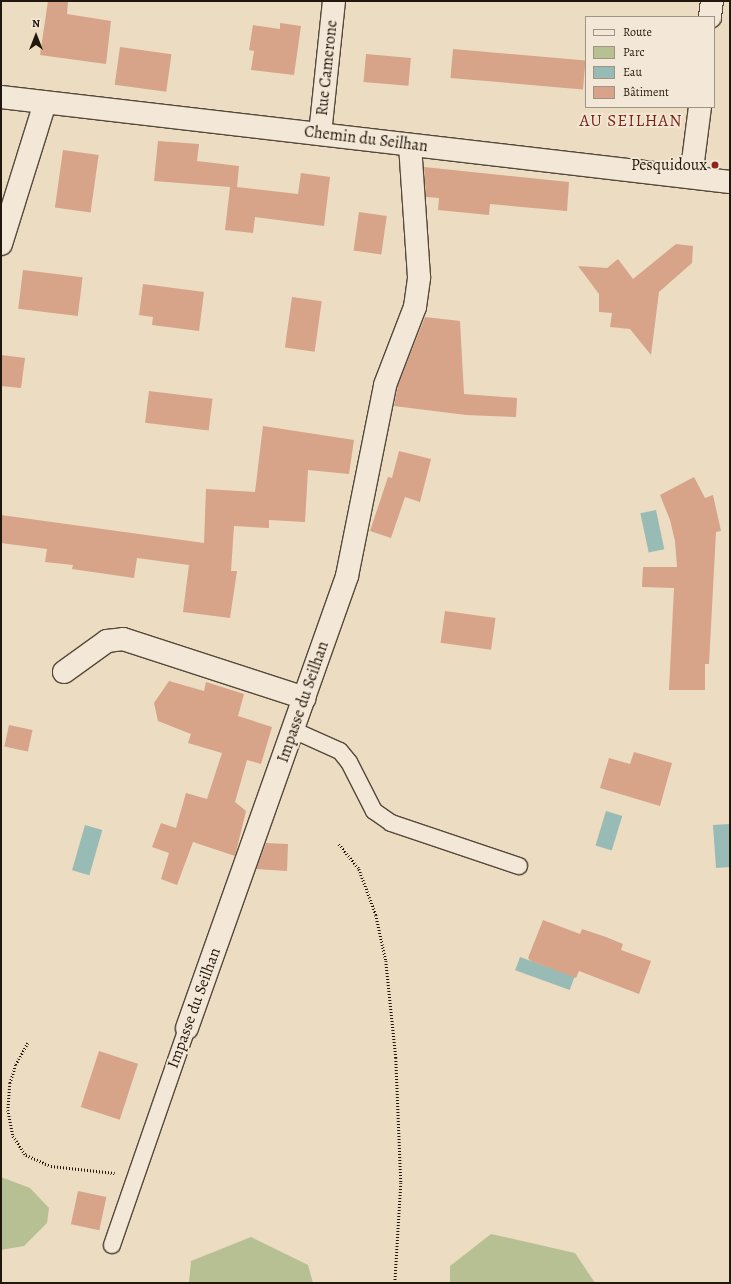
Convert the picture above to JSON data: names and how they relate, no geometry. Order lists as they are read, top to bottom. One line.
{"streets":{"street":["Rue Camerone","Chemin du Seilhan","Impasse du Seilhan"]},"crossings":[["Rue Camerone","Chemin du Seilhan"],["Chemin du Seilhan","Impasse du Seilhan"]],"districts":["AU SEILHAN"],"places":["Pesquidoux"],"legend":["Route","Parc","Eau","Bâtiment"],"north":"top"}
